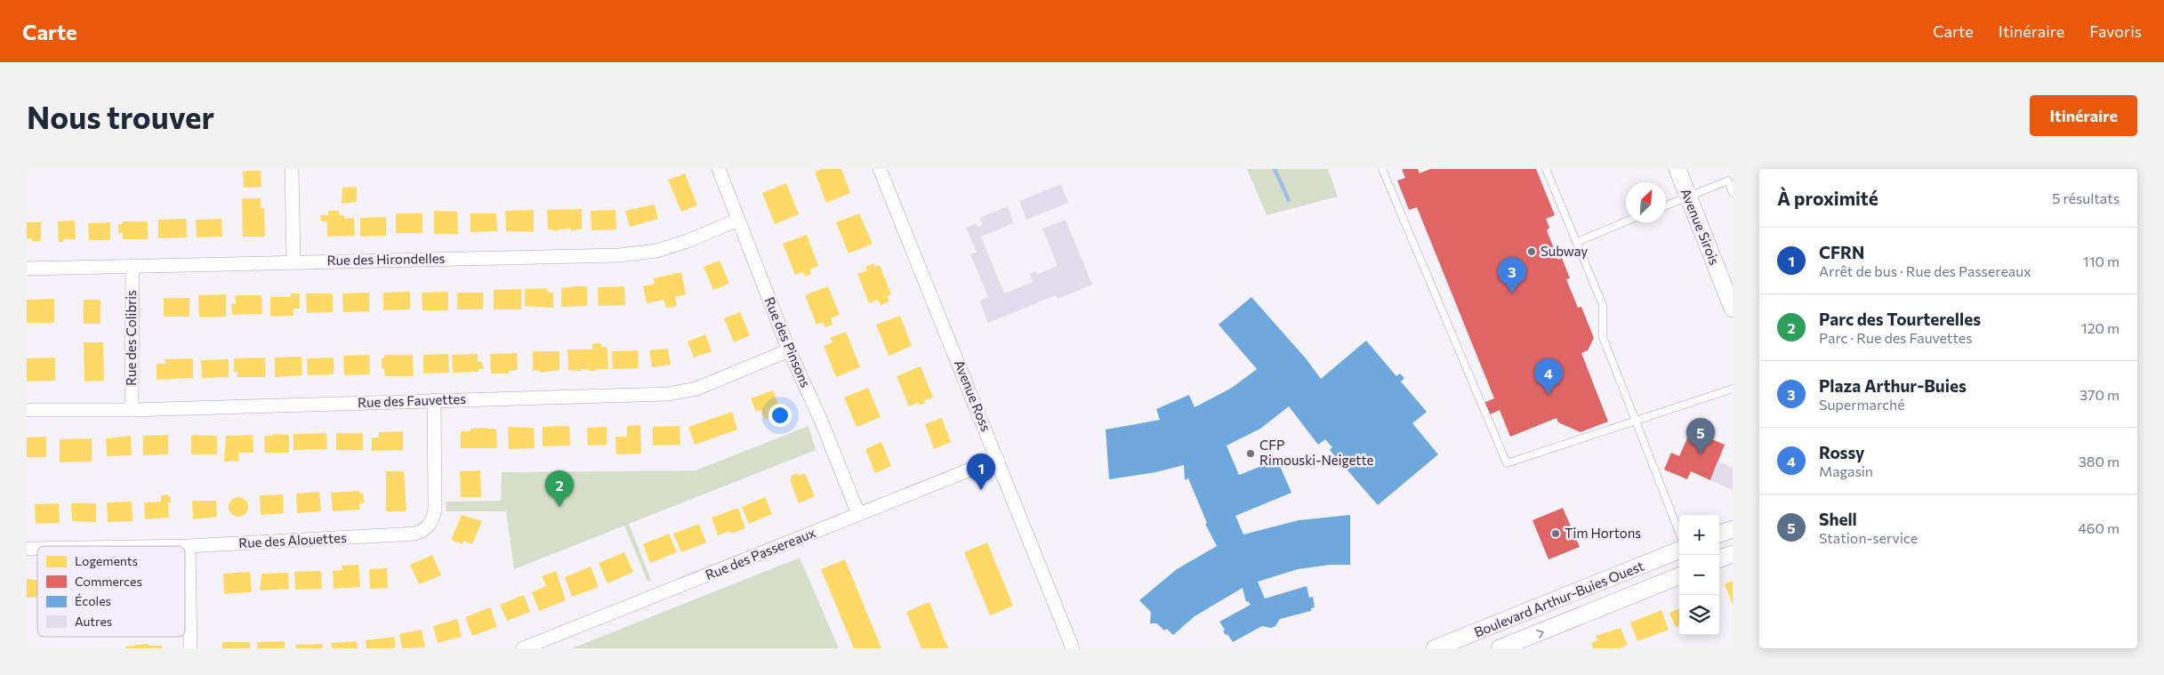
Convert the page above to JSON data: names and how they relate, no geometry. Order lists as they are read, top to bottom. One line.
{"streets":{"street":["Avenue Sirois","Rue des Hirondelles","Rue des Colibris","Rue des Pinsons","Avenue Ross","Rue des Fauvettes","Rue des Alouettes","Rue des Passereaux","Boulevard Arthur-Buies Ouest"]},"crossings":[["Rue des Hirondelles","Rue des Colibris"],["Rue des Hirondelles","Rue des Pinsons"],["Rue des Colibris","Rue des Fauvettes"],["Rue des Pinsons","Rue des Fauvettes"],["Rue des Pinsons","Rue des Passereaux"],["Avenue Ross","Rue des Passereaux"],["Rue des Fauvettes","Rue des Alouettes"]],"places":["Subway","CFP Rimouski-Neigette","Tim Hortons"],"legend":["Logements","Commerces","Écoles","Autres"],"north":"top right","page":{"header":"Carte","nav":["Carte","Itinéraire","Favoris"],"buttons":"Itinéraire","title":"Nous trouver","heading":["À proximité","5 résultats"],"list":[{"mark":"1","name":"CFRN","note":"Arrêt de bus · Rue des Passereaux","value":"110 m"},{"mark":"2","name":"Parc des Tourterelles","note":"Parc · Rue des Fauvettes","value":"120 m"},{"mark":"3","name":"Plaza Arthur-Buies","note":"Supermarché","value":"370 m"},{"mark":"4","name":"Rossy","note":"Magasin","value":"380 m"},{"mark":"5","name":"Shell","note":"Station-service","value":"460 m"}],"pins":["3","4","5","1","2"],"map_buttons":["+","−"]}}
